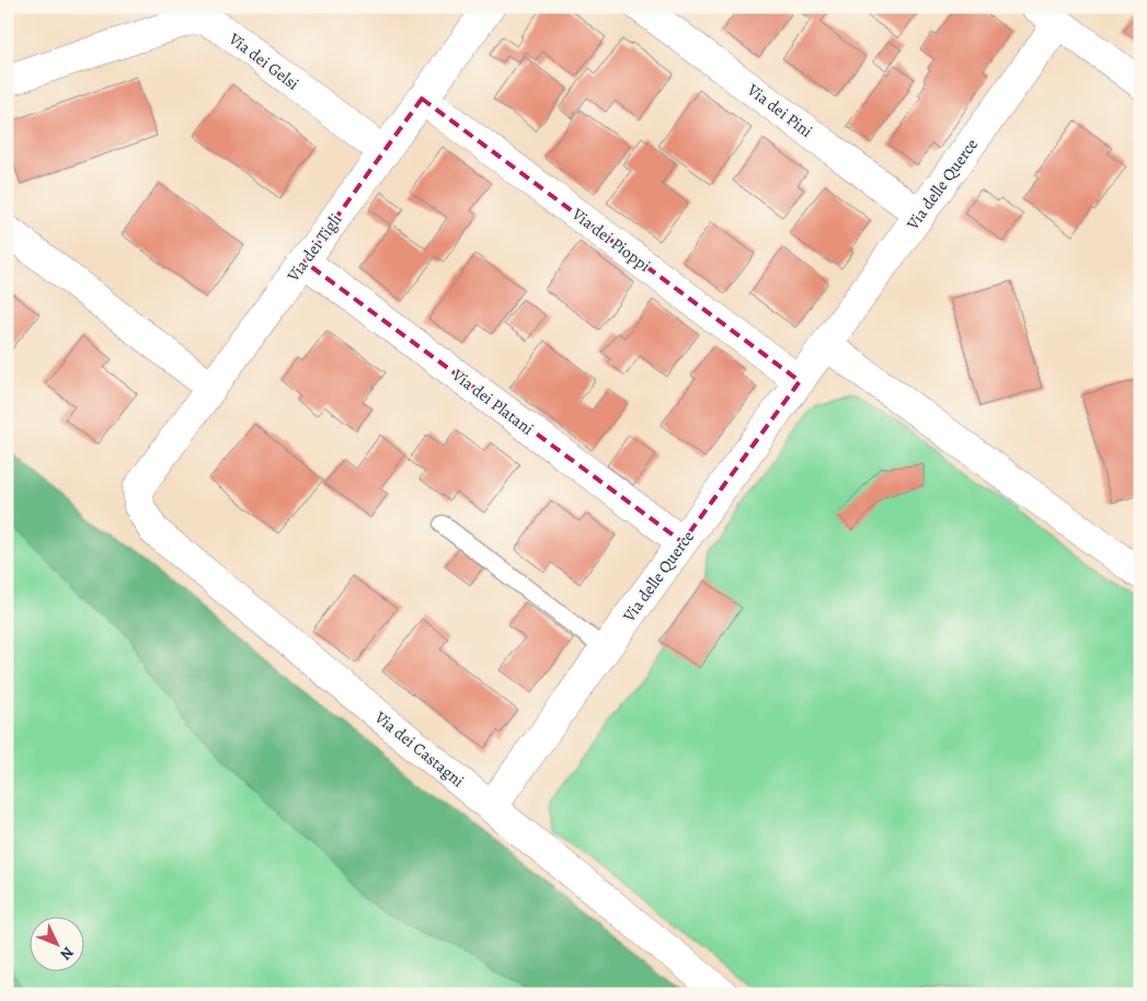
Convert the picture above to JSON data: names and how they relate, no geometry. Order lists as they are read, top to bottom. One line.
{"streets":{"street":["Via dei Gelsi","Via dei Pini","Via delle Querce","Via dei Pioppi","Via dei Tigli","Via dei Platani","Via dei Castagni"]},"crossings":[["Via dei Gelsi","Via dei Tigli"],["Via dei Pini","Via delle Querce"],["Via delle Querce","Via dei Pioppi"],["Via delle Querce","Via dei Platani"],["Via delle Querce","Via dei Castagni"],["Via dei Pioppi","Via dei Tigli"],["Via dei Tigli","Via dei Platani"],["Via dei Tigli","Via dei Castagni"]],"north":"bottom right"}
